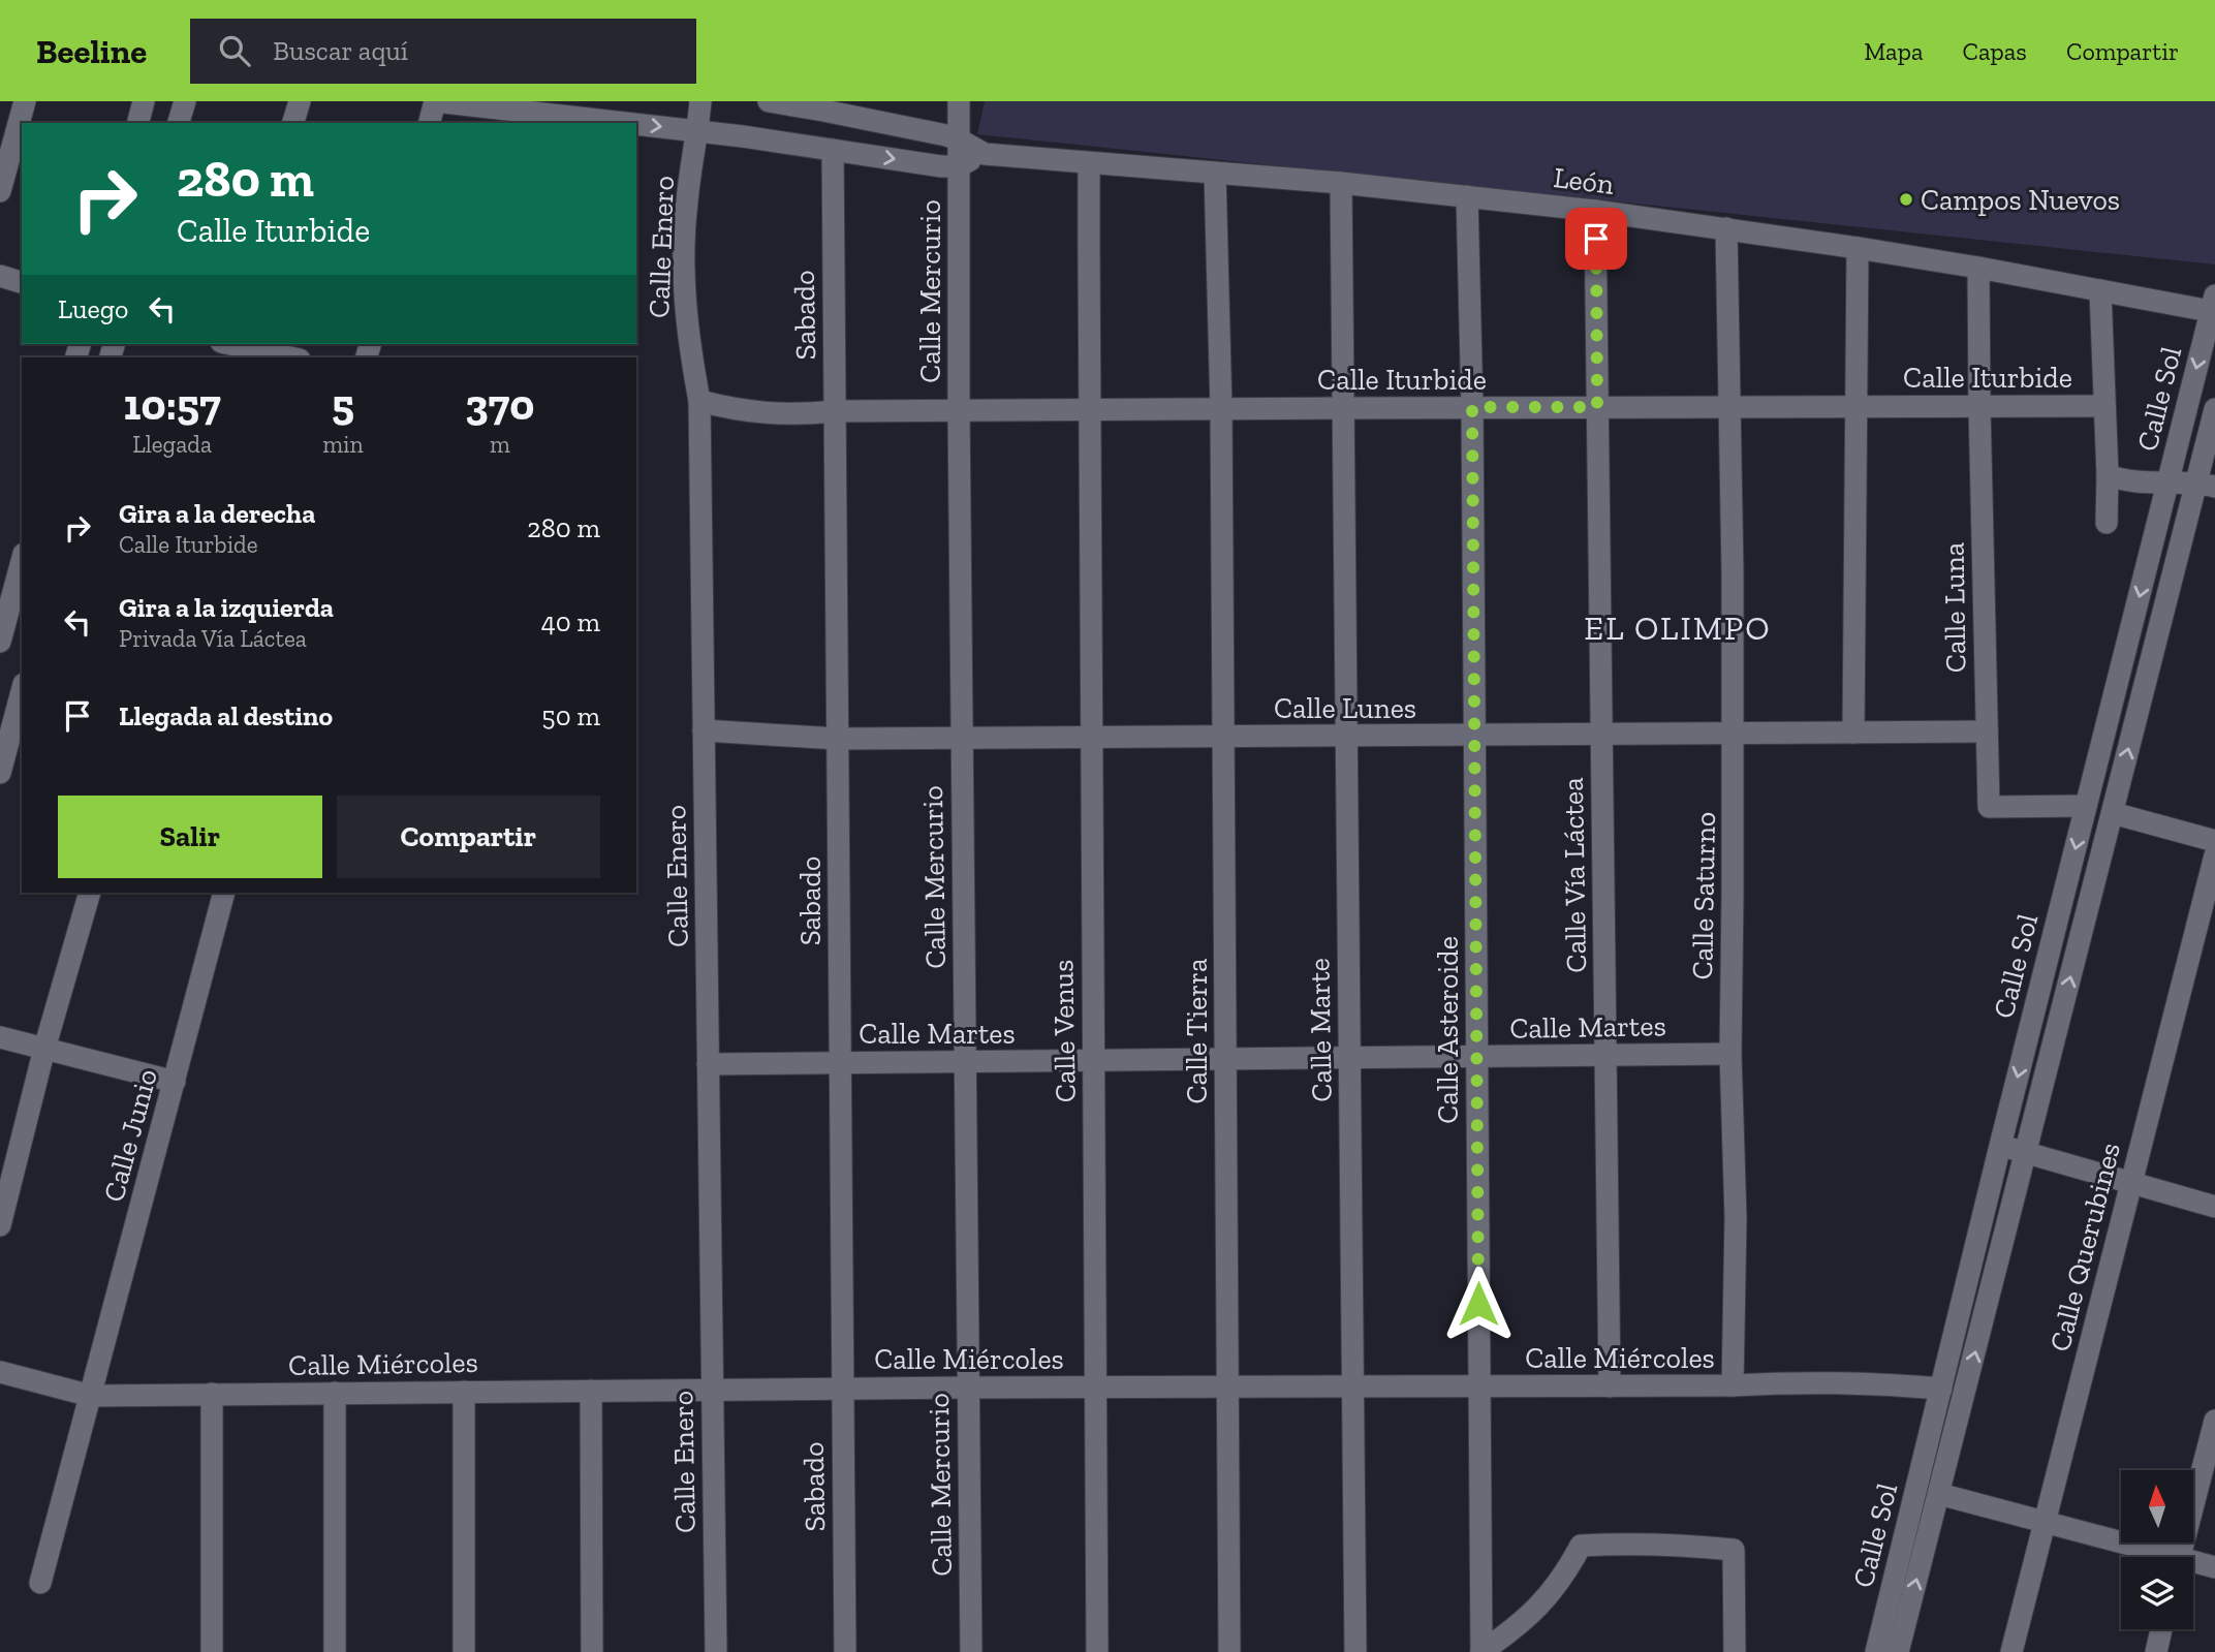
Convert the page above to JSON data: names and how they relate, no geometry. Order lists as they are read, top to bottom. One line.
{"streets":{"street":["León","Calle Enero","Calle Mercurio","Sabado","Calle Iturbide","Calle Sol","Calle Luna","Calle Lunes","Calle Vía Láctea","Calle Saturno","Calle Martes","Calle Marte","Calle Asteroide","Calle Venus","Calle Tierra","Calle Junio","Calle Querubines","Calle Miércoles"]},"crossings":[["León","Calle Mercurio"],["León","Calle Sol"],["León","Calle Luna"],["León","Calle Vía Láctea"],["León","Calle Saturno"],["León","Calle Marte"],["León","Calle Asteroide"],["León","Calle Venus"],["León","Calle Tierra"],["Calle Enero","Calle Iturbide"],["Calle Enero","Calle Lunes"],["Calle Enero","Calle Martes"],["Calle Enero","Calle Miércoles"],["Calle Mercurio","Calle Iturbide"],["Calle Mercurio","Calle Lunes"],["Calle Mercurio","Calle Martes"],["Calle Mercurio","Calle Miércoles"],["Sabado","Calle Iturbide"],["Sabado","Calle Lunes"],["Sabado","Calle Martes"],["Sabado","Calle Miércoles"],["Calle Iturbide","Calle Luna"],["Calle Iturbide","Calle Vía Láctea"],["Calle Iturbide","Calle Saturno"],["Calle Iturbide","Calle Marte"],["Calle Iturbide","Calle Asteroide"],["Calle Iturbide","Calle Venus"],["Calle Iturbide","Calle Tierra"],["Calle Sol","Calle Luna"],["Calle Sol","Calle Miércoles"],["Calle Luna","Calle Lunes"],["Calle Lunes","Calle Vía Láctea"],["Calle Lunes","Calle Saturno"],["Calle Lunes","Calle Marte"],["Calle Lunes","Calle Asteroide"],["Calle Lunes","Calle Venus"],["Calle Lunes","Calle Tierra"],["Calle Vía Láctea","Calle Martes"],["Calle Vía Láctea","Calle Miércoles"],["Calle Saturno","Calle Martes"],["Calle Saturno","Calle Miércoles"],["Calle Martes","Calle Marte"],["Calle Martes","Calle Asteroide"],["Calle Martes","Calle Venus"],["Calle Martes","Calle Tierra"],["Calle Marte","Calle Miércoles"],["Calle Asteroide","Calle Miércoles"],["Calle Venus","Calle Miércoles"],["Calle Tierra","Calle Miércoles"],["Calle Junio","Calle Miércoles"]],"districts":["EL OLIMPO"],"places":["Campos Nuevos"],"north":"top","page":{"header":"Beeline","search":"Buscar aquí","nav":["Mapa","Capas","Compartir"],"turn":["280 m","Calle Iturbide"],"then":"Luego","eta":["10:57","Llegada","5","min","370","m"],"list":[{"name":"Gira a la derecha","note":"Calle Iturbide","value":"280 m"},{"name":"Gira a la izquierda","note":"Privada Vía Láctea","value":"40 m"},{"name":"Llegada al destino","value":"50 m"}],"buttons":["Salir","Compartir"]}}
